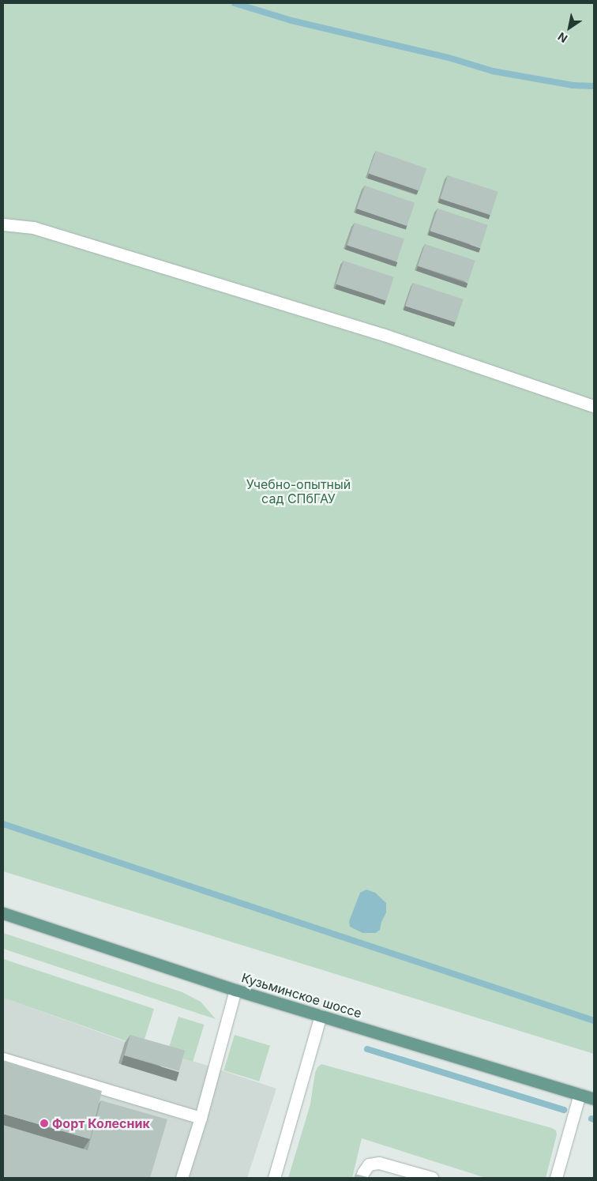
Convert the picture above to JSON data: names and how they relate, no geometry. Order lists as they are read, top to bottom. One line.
{"streets":{"main road":["Кузьминское шоссе"]},"parks":["Учебно-опытный сад СПбГАУ"],"places":["Форт Колесник"],"north":"bottom left"}
